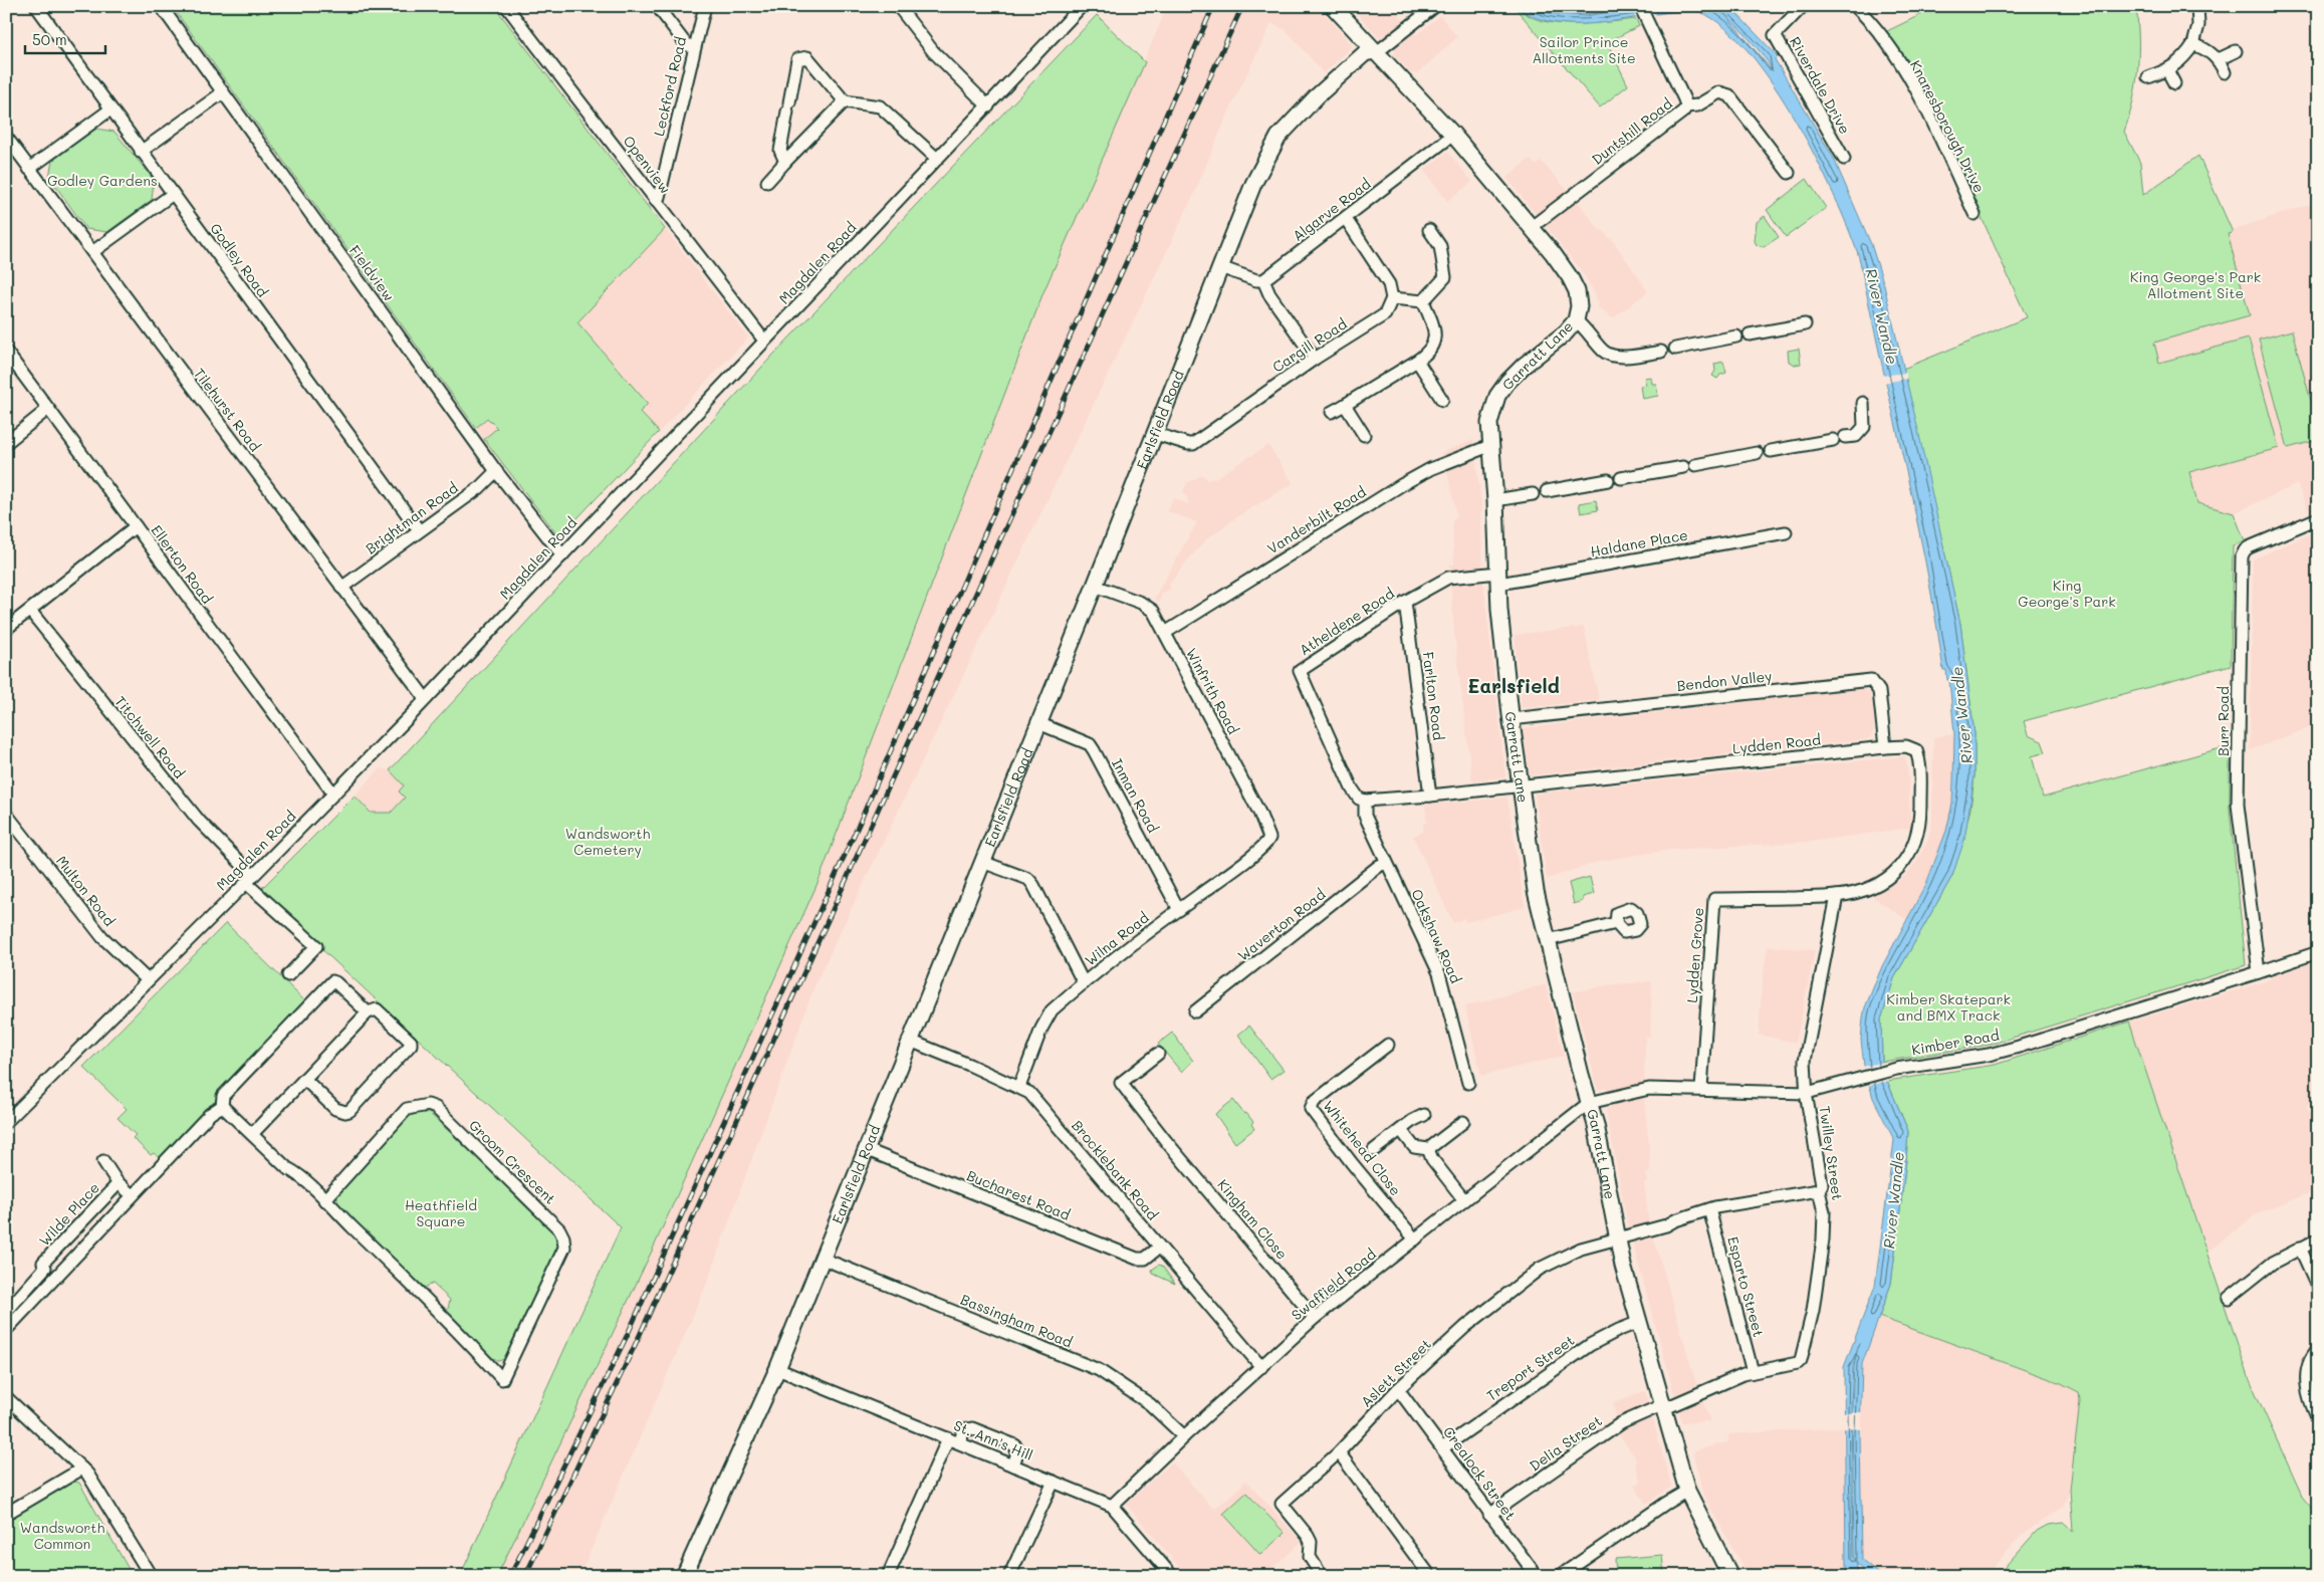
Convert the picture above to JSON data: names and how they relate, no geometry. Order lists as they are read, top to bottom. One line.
{"streets":{"main road":["Garratt Lane","Earlsfield Road"],"street":["Riverdale Drive","Leckford Road","Knaresborough Drive","Duntshill Road","Openview","Algarve Road","Godley Road","Magdalen Road","Fieldview","Cargill Road","Tilehurst Road","Brightman Road","Vanderbilt Road","Haldane Place","Ellerton Road","Atheldene Road","Bendon Valley","Winfrith Road","Farlton Road","Burr Road","Titchwell Road","Lydden Road","Inman Road","Multon Road","Waverton Road","Oakshaw Road","Wilna Road","Lydden Grove","Kimber Road","Whitehead Close","Twilley Street","Groom Crescent","Brocklebank Road","Bucharest Road","Wilde Place","Kingham Close","Swaffield Road","Esparto Street","Bassingham Road","Treport Street","Aslett Street","St. Ann's Hill","Delia Street","Crealock Street"]},"crossings":[["Leckford Road","Openview"],["Duntshill Road","Garratt Lane"],["Openview","Magdalen Road"],["Algarve Road","Garratt Lane"],["Godley Road","Brightman Road"],["Magdalen Road","Fieldview"],["Magdalen Road","Tilehurst Road"],["Magdalen Road","Ellerton Road"],["Magdalen Road","Titchwell Road"],["Magdalen Road","Multon Road"],["Fieldview","Brightman Road"],["Cargill Road","Earlsfield Road"],["Garratt Lane","Earlsfield Road"],["Garratt Lane","Vanderbilt Road"],["Garratt Lane","Haldane Place"],["Garratt Lane","Atheldene Road"],["Garratt Lane","Bendon Valley"],["Garratt Lane","Lydden Road"],["Garratt Lane","Kimber Road"],["Garratt Lane","Twilley Street"],["Garratt Lane","Swaffield Road"],["Garratt Lane","Treport Street"],["Garratt Lane","Aslett Street"],["Garratt Lane","Delia Street"],["Tilehurst Road","Brightman Road"],["Earlsfield Road","Winfrith Road"],["Earlsfield Road","Inman Road"],["Earlsfield Road","Brocklebank Road"],["Earlsfield Road","Bucharest Road"],["Earlsfield Road","Bassingham Road"],["Earlsfield Road","St. Ann's Hill"],["Vanderbilt Road","Winfrith Road"],["Haldane Place","Atheldene Road"],["Atheldene Road","Farlton Road"],["Bendon Valley","Lydden Road"],["Winfrith Road","Wilna Road"],["Burr Road","Kimber Road"],["Lydden Road","Lydden Grove"],["Inman Road","Wilna Road"],["Waverton Road","Oakshaw Road"],["Wilna Road","Brocklebank Road"],["Lydden Grove","Kimber Road"],["Lydden Grove","Twilley Street"],["Kimber Road","Twilley Street"],["Kimber Road","Swaffield Road"],["Whitehead Close","Swaffield Road"],["Twilley Street","Esparto Street"],["Twilley Street","Aslett Street"],["Twilley Street","Delia Street"],["Brocklebank Road","Bucharest Road"],["Brocklebank Road","Swaffield Road"],["Kingham Close","Swaffield Road"],["Swaffield Road","Bassingham Road"],["Swaffield Road","St. Ann's Hill"],["Esparto Street","Aslett Street"],["Treport Street","Crealock Street"],["Aslett Street","Crealock Street"],["Delia Street","Crealock Street"]],"districts":["Earlsfield"],"water":["River Wandle"],"parks":["Sailor Prince Allotments Site","Godley Gardens","King George's Park Allotment Site","King George's Park","Wandsworth Cemetery","Kimber Skatepark and BMX Track","Heathfield Square","Wandsworth Common"],"scale_bar":"50 m"}
